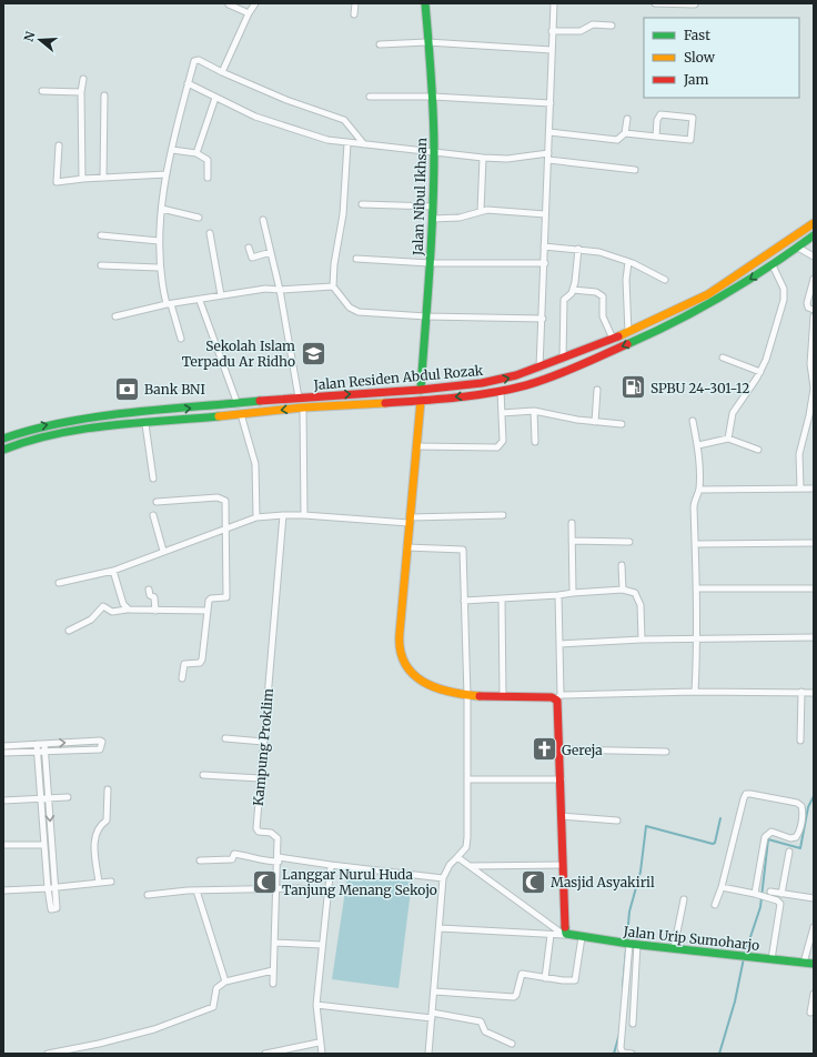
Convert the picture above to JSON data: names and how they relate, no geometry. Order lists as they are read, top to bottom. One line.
{"streets":{"main road":["Jalan Nibul Ikhsan","Jalan Residen Abdul Rozak","Jalan Urip Sumoharjo"],"street":["Kampung Proklim"]},"crossings":[["Jalan Nibul Ikhsan","Jalan Residen Abdul Rozak"]],"places":{"school or university":["Sekolah Islam Terpadu Ar Ridho"],"fuel station":["SPBU 24-301-12"],"bank":["Bank BNI"],"church":["Gereja"],"mosque":["Langgar Nurul Huda Tanjung Menang Sekojo","Masjid Asyakiril"]},"legend":["Fast","Slow","Jam"],"north":"left"}
